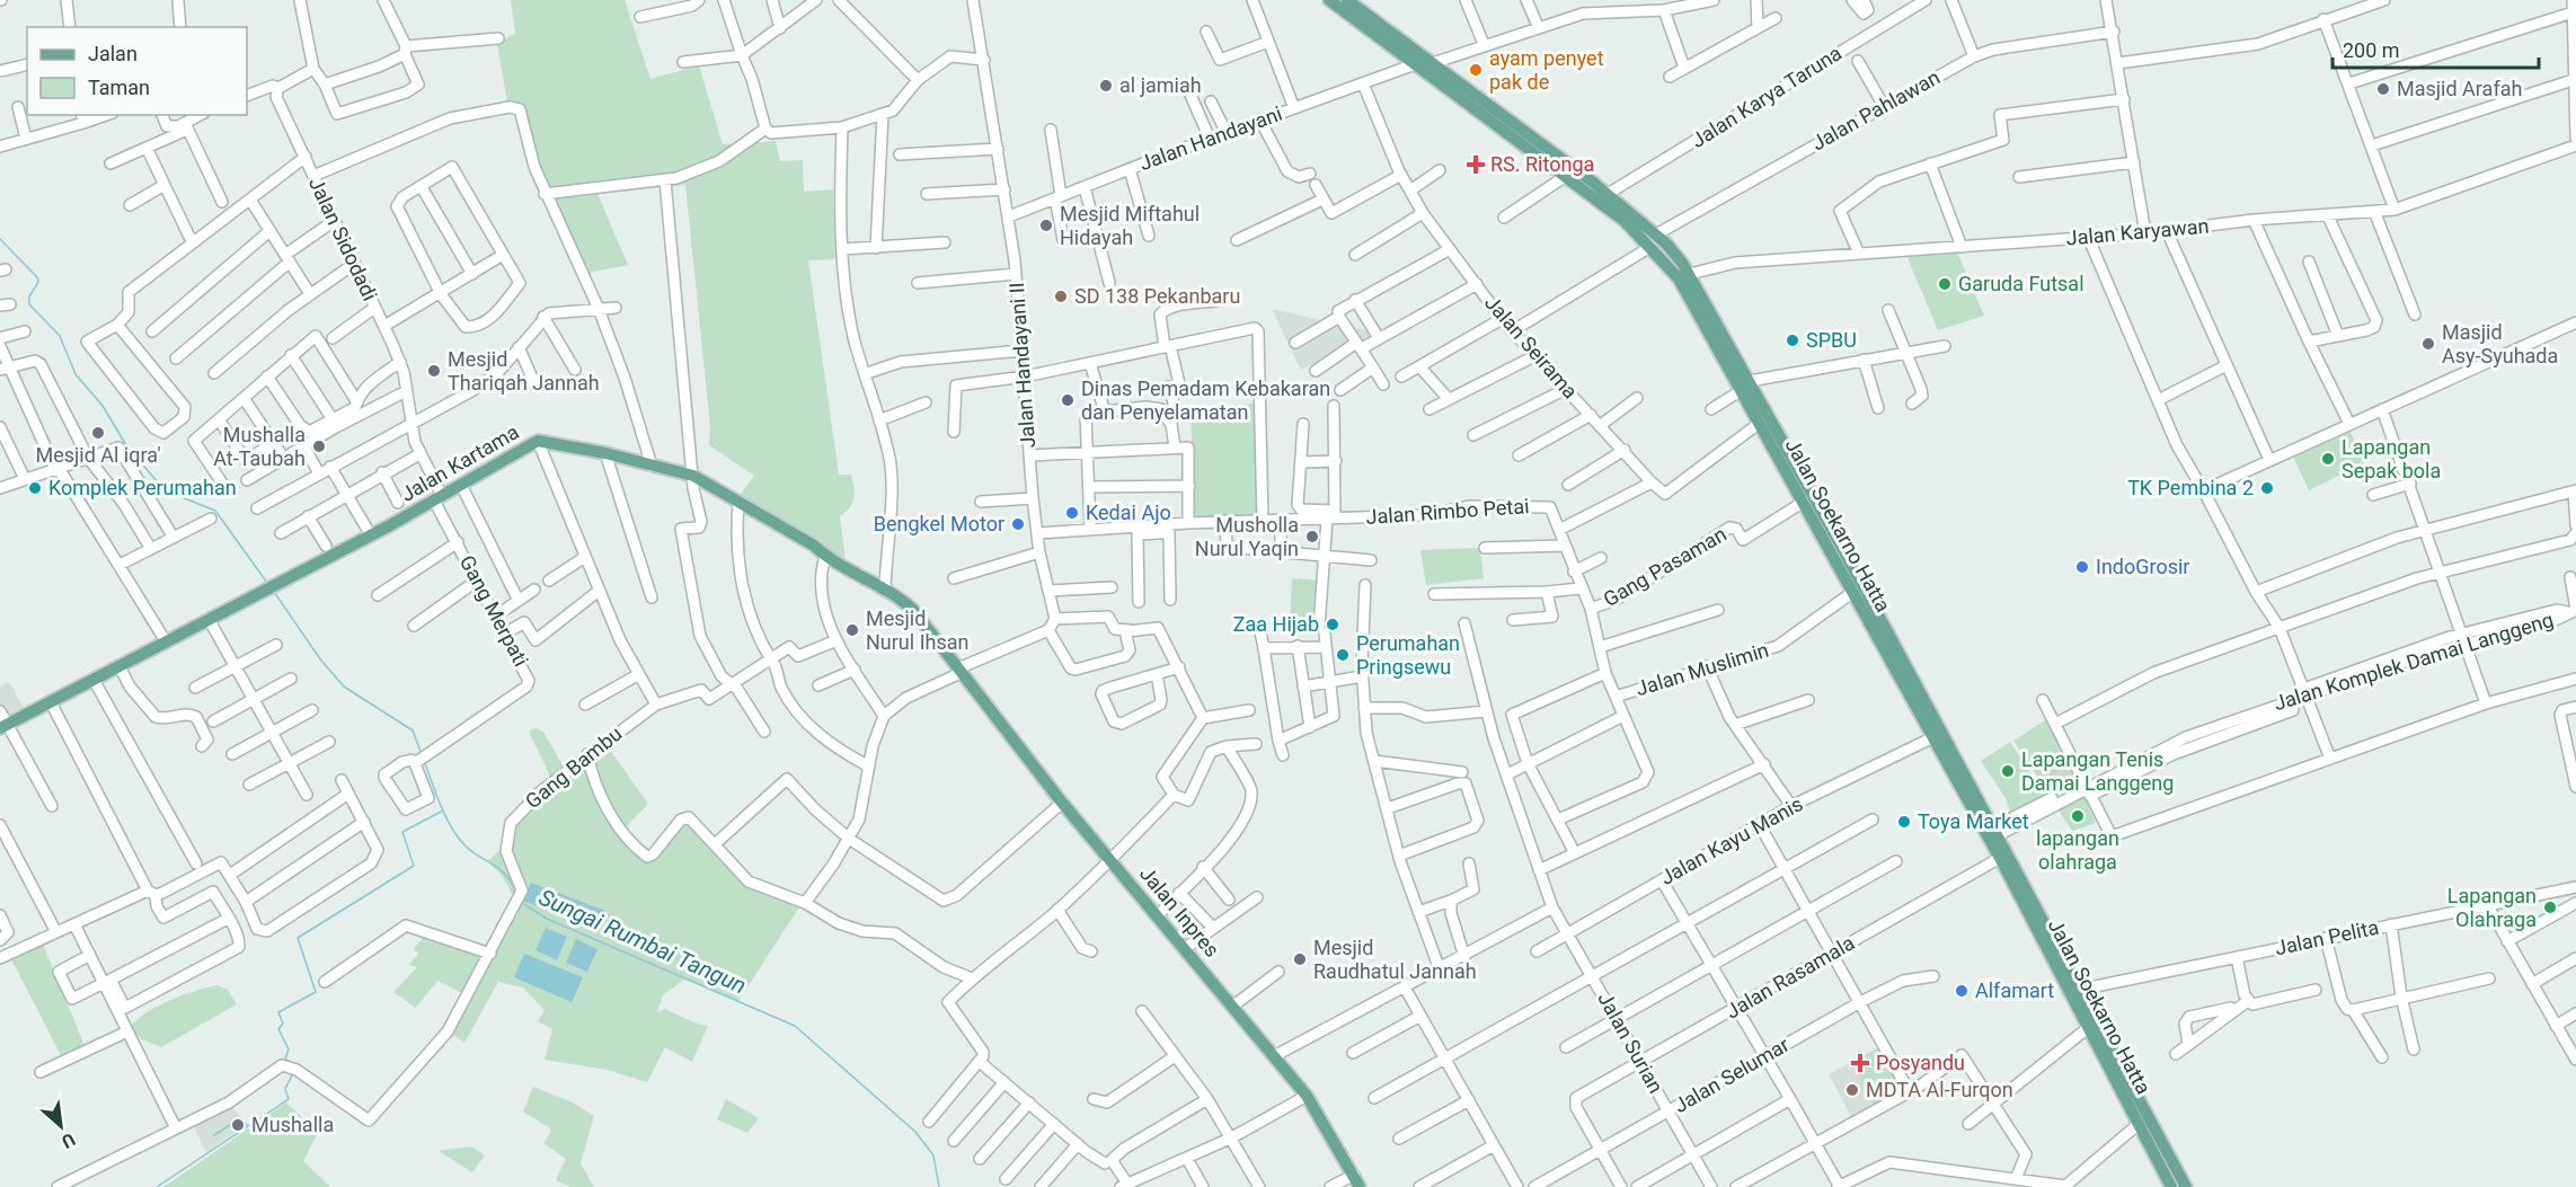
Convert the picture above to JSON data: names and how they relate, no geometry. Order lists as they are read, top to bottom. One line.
{"streets":{"main road":["Jalan Kartama","Jalan Soekarno Hatta","Jalan Inpres"],"street":["Jalan Karya Taruna","Jalan Pahlawan","Jalan Handayani","Jalan Karyawan","Jalan Sidodadi","Jalan Seirama","Jalan Handayani II","Jalan Rimbo Petai","Gang Pasaman","Gang Merpati","Jalan Komplek Damai Langgeng","Jalan Muslimin","Gang Bambu","Jalan Kayu Manis","Jalan Pelita","Jalan Rasamala","Jalan Surian","Jalan Selumar"]},"crossings":[["Jalan Karya Taruna","Jalan Soekarno Hatta"],["Jalan Pahlawan","Jalan Seirama"],["Jalan Pahlawan","Jalan Soekarno Hatta"],["Jalan Handayani","Jalan Seirama"],["Jalan Handayani","Jalan Handayani II"],["Jalan Handayani","Jalan Soekarno Hatta"],["Jalan Karyawan","Jalan Soekarno Hatta"],["Jalan Sidodadi","Jalan Kartama"],["Jalan Sidodadi","Gang Merpati"],["Jalan Handayani II","Jalan Rimbo Petai"],["Jalan Kartama","Gang Merpati"],["Jalan Kartama","Jalan Inpres"],["Jalan Rimbo Petai","Gang Pasaman"],["Jalan Rimbo Petai","Jalan Muslimin"],["Jalan Soekarno Hatta","Gang Pasaman"],["Jalan Soekarno Hatta","Jalan Komplek Damai Langgeng"],["Jalan Soekarno Hatta","Jalan Muslimin"],["Jalan Soekarno Hatta","Jalan Kayu Manis"],["Jalan Soekarno Hatta","Jalan Pelita"],["Jalan Soekarno Hatta","Jalan Rasamala"],["Jalan Kayu Manis","Jalan Surian"],["Jalan Rasamala","Jalan Surian"],["Jalan Rasamala","Jalan Selumar"],["Jalan Surian","Jalan Selumar"]],"water":["Sungai Rumbai Tangun"],"places":{"other":["ayam penyet pak de","al jamiah","Masjid Arafah","Mesjid Miftahul Hidayah","Garuda Futsal","SD 138 Pekanbaru","SPBU","Masjid Asy-Syuhada","Mesjid Thariqah Jannah","Dinas Pemadam Kebakaran dan Penyelamatan","Mesjid Al iqra'","Mushalla At-Taubah","Lapangan Sepak bola","Komplek Perumahan","TK Pembina 2","Kedai Ajo","Bengkel Motor","Musholla Nurul Yaqin","IndoGrosir","Zaa Hijab","Mesjid Nurul Ihsan","Perumahan Pringsewu","Lapangan Tenis Damai Langgeng","lapangan olahraga","Toya Market","Lapangan Olahraga","Mesjid Raudhatul Jannah","Alfamart","MDTA Al-Furqon","Mushalla"],"health":["RS. Ritonga","Posyandu"]},"legend":["Jalan","Taman"],"scale_bar":"200 m","north":"bottom right"}
